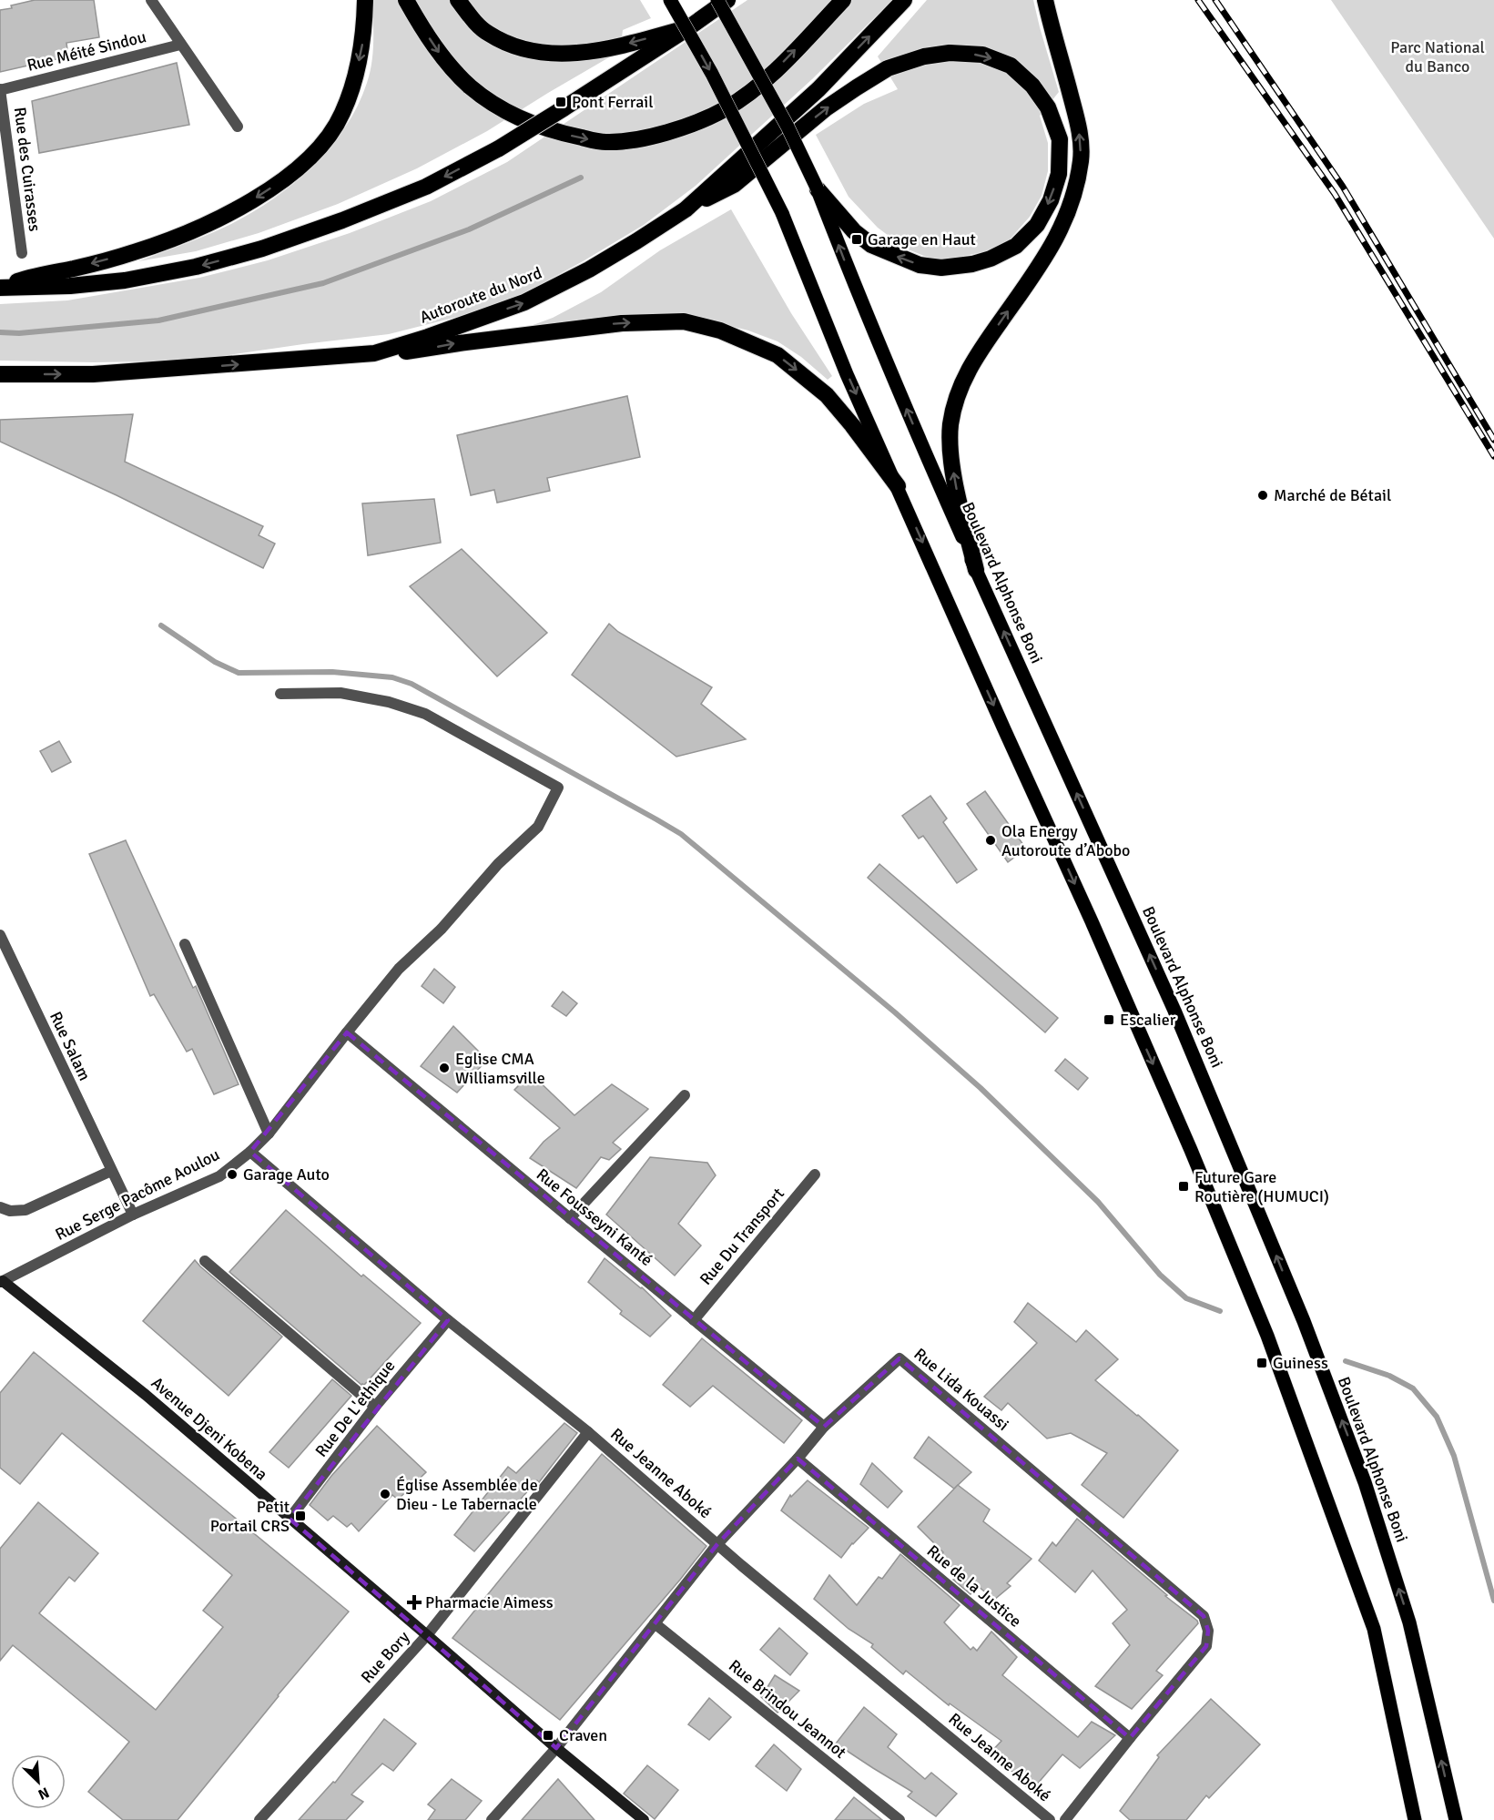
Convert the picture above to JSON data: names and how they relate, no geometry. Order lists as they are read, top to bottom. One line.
{"streets":{"highway":["Autoroute du Nord"],"main road":["Boulevard Alphonse Boni"],"street":["Rue Méité Sindou","Rue des Cuirasses","Rue Salam","Rue Serge Pacôme Aoulou","Rue Fousseyni Kanté","Rue Du Transport","Rue Lida Kouassi","Rue De L'ethique","Avenue Djeni Kobena","Rue Jeanne Aboké","Rue de la Justice","Rue Bory","Rue Brindou Jeannot"]},"crossings":[["Rue Méité Sindou","Rue des Cuirasses"],["Rue Salam","Rue Serge Pacôme Aoulou"],["Rue Serge Pacôme Aoulou","Rue Fousseyni Kanté"],["Rue Serge Pacôme Aoulou","Avenue Djeni Kobena"],["Rue Serge Pacôme Aoulou","Rue Jeanne Aboké"],["Rue Fousseyni Kanté","Rue Du Transport"],["Rue Fousseyni Kanté","Rue Lida Kouassi"],["Rue Lida Kouassi","Avenue Djeni Kobena"],["Rue Lida Kouassi","Rue Jeanne Aboké"],["Rue Lida Kouassi","Rue de la Justice"],["Rue Lida Kouassi","Rue Brindou Jeannot"],["Rue De L'ethique","Avenue Djeni Kobena"],["Rue De L'ethique","Rue Jeanne Aboké"],["Avenue Djeni Kobena","Rue Bory"],["Rue Jeanne Aboké","Rue Bory"]],"parks":["Parc National du Banco"],"places":{"transit":["Pont Ferrail","Garage en Haut","Escalier","Future Gare Routière (HUMUCI)","Guiness","Petit Portail CRS","Craven"],"other":["Marché de Bétail","Ola Energy Autoroute d’Abobo","Eglise CMA Williamsville","Garage Auto","Église Assemblée de Dieu - Le Tabernacle"],"health":["Pharmacie Aimess"]},"north":"bottom right"}
